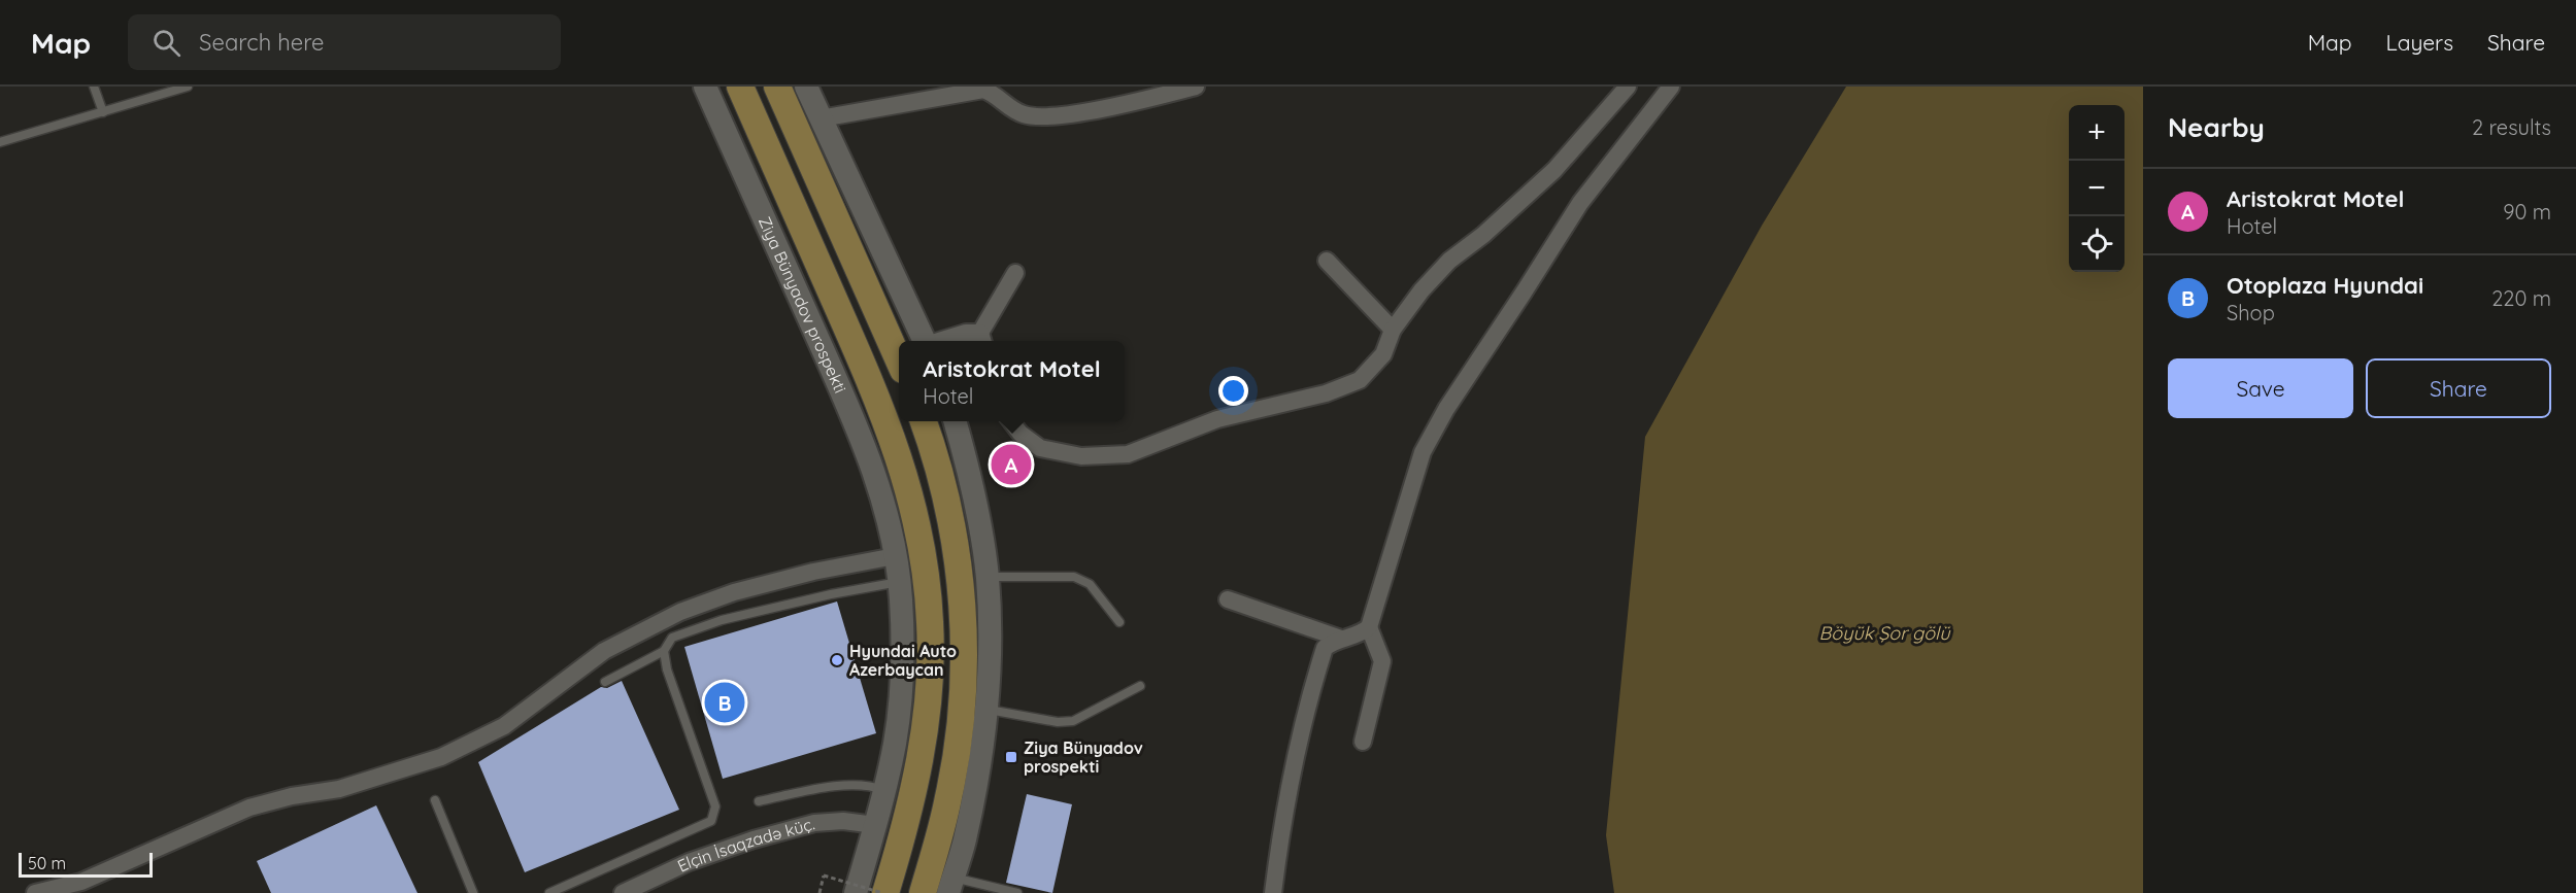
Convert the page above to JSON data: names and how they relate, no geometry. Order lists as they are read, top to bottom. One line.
{"streets":{"main road":["Ziya Bünyadov prospekti"],"street":["Elçin İsaqzadə küç."]},"crossings":[["Ziya Bünyadov prospekti","Elçin İsaqzadə küç."]],"water":["Böyük Şor gölü"],"places":{"other":["Hyundai Auto Azerbaycan"],"transit":["Ziya Bünyadov prospekti"]},"scale_bar":"50 m","page":{"header":"Map","search":"Search here","nav":["Map","Layers","Share"],"heading":["Nearby","2 results"],"map_buttons":["+","−"],"list":[{"mark":"A","name":"Aristokrat Motel","note":"Hotel","value":"90 m"},{"mark":"B","name":"Otoplaza Hyundai","note":"Shop","value":"220 m"}],"buttons":["Save","Share"],"popup":["Aristokrat Motel","Hotel"],"pins":["A","B"],"scale":"50 m"}}
